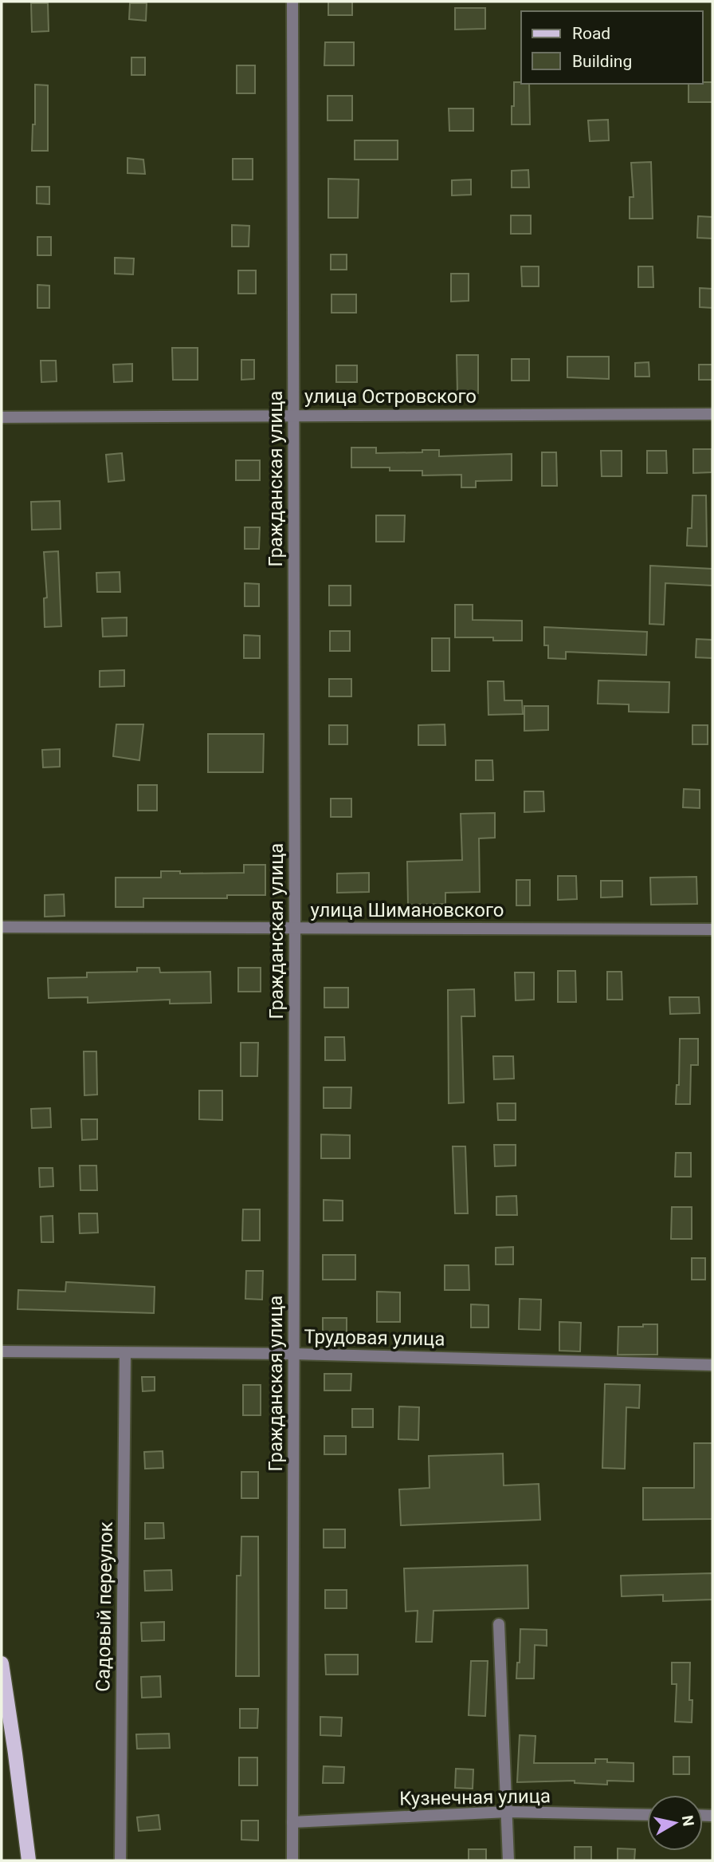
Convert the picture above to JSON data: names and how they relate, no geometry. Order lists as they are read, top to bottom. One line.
{"streets":{"street":["улица Островского","Гражданская улица","улица Шимановского","Трудовая улица","Садовый переулок","Кузнечная улица"]},"crossings":[["улица Островского","Гражданская улица"],["Гражданская улица","улица Шимановского"],["Гражданская улица","Трудовая улица"],["Гражданская улица","Кузнечная улица"],["Трудовая улица","Садовый переулок"]],"legend":["Road","Building"],"north":"right"}
